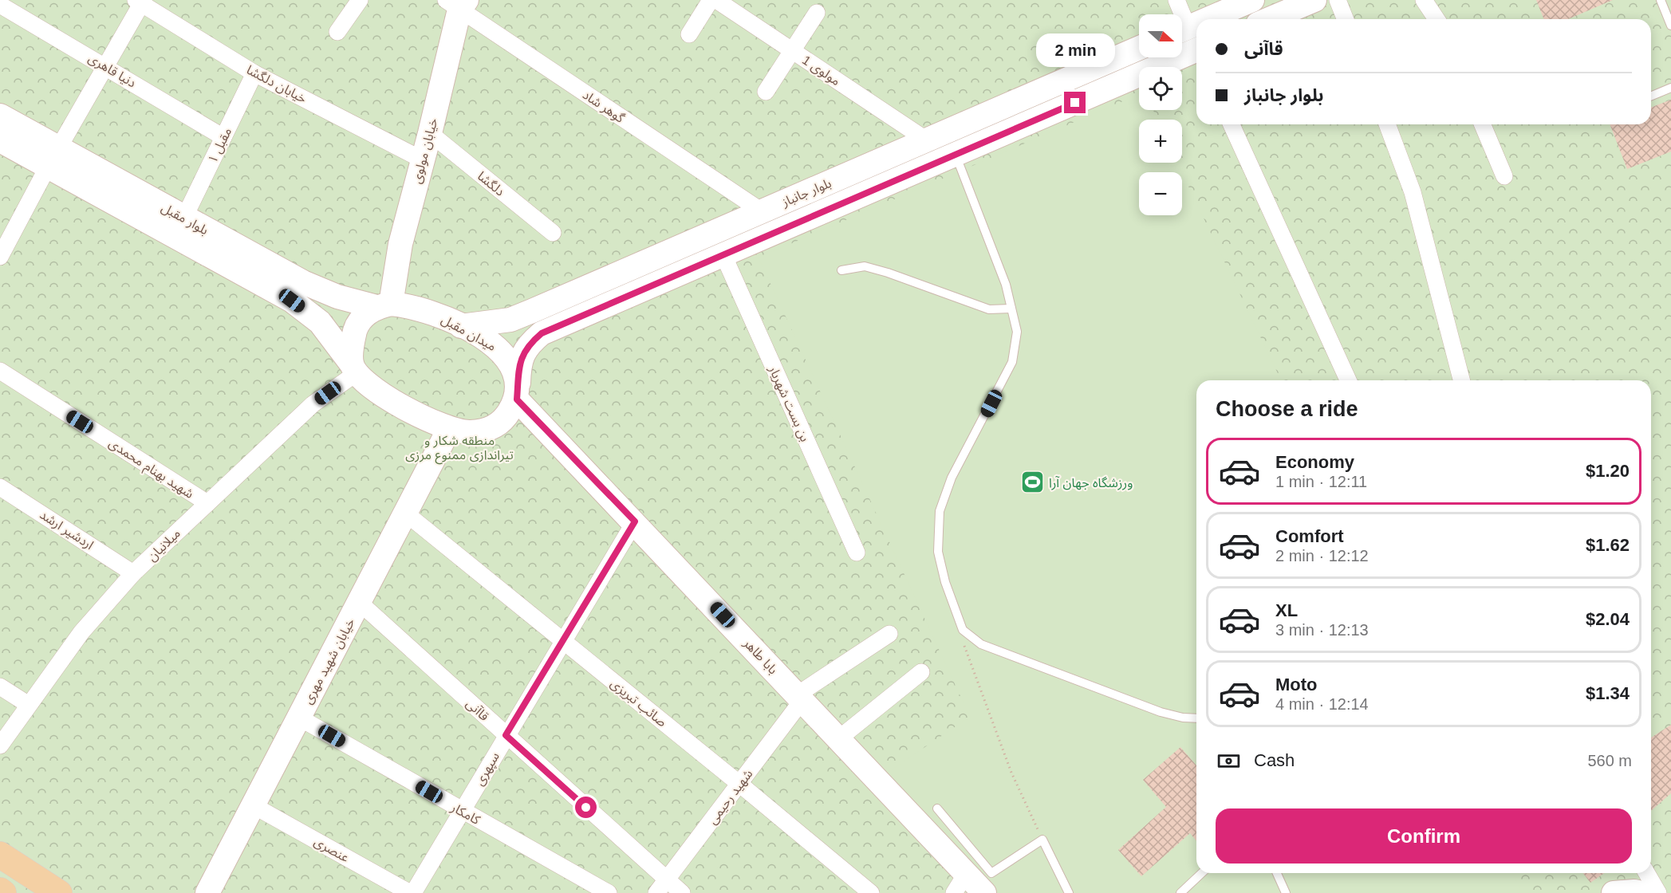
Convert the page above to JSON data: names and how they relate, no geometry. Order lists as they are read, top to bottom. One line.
{"streets":{"main road":["خیابان مولوی","بلوار جانباز","بلوار مقبل","میدان مقبل","بابا طاهر","خیابان شهید مهری"],"street":["دنیا قاهری","مولوی 1","خیابان دلگشا","گوهر شاد","مقبل ۱","دلگشا","بن بست شهریار","شهید بهنام محمدی","اردشیر ارشد","میلانیان","صائب تبریزی","قاآنی","سپهری","شهید رحیمی","کامکار","عنصری"]},"crossings":[["دنیا قاهری","مقبل ۱"],["مولوی 1","بلوار جانباز"],["خیابان دلگشا","مقبل ۱"],["خیابان دلگشا","خیابان مولوی"],["گوهر شاد","خیابان مولوی"],["گوهر شاد","بلوار جانباز"],["مقبل ۱","بلوار مقبل"],["خیابان مولوی","دلگشا"],["خیابان مولوی","بلوار جانباز"],["خیابان مولوی","بلوار مقبل"],["خیابان مولوی","میدان مقبل"],["خیابان مولوی","میلانیان"],["خیابان مولوی","بابا طاهر"],["خیابان مولوی","خیابان شهید مهری"],["بلوار جانباز","بلوار مقبل"],["بلوار جانباز","میدان مقبل"],["بلوار جانباز","بن بست شهریار"],["بلوار جانباز","میلانیان"],["بلوار جانباز","بابا طاهر"],["بلوار جانباز","خیابان شهید مهری"],["بلوار مقبل","میدان مقبل"],["بلوار مقبل","میلانیان"],["بلوار مقبل","بابا طاهر"],["بلوار مقبل","خیابان شهید مهری"],["میدان مقبل","میلانیان"],["میدان مقبل","بابا طاهر"],["میدان مقبل","خیابان شهید مهری"],["شهید بهنام محمدی","میلانیان"],["اردشیر ارشد","میلانیان"],["میلانیان","بابا طاهر"],["میلانیان","خیابان شهید مهری"],["بابا طاهر","خیابان شهید مهری"],["بابا طاهر","سپهری"],["بابا طاهر","شهید رحیمی"],["خیابان شهید مهری","صائب تبریزی"],["خیابان شهید مهری","قاآنی"],["خیابان شهید مهری","کامکار"],["خیابان شهید مهری","عنصری"],["صائب تبریزی","سپهری"],["صائب تبریزی","شهید رحیمی"],["قاآنی","سپهری"],["قاآنی","شهید رحیمی"],["سپهری","کامکار"],["سپهری","عنصری"]],"parks":["منطقه شکار و تیراندازی ممنوع مرزی"],"places":{"sports":["ورزشگاه جهان آرا"]},"north":"right","page":{"map_buttons":["+","−"],"banner":["قاآنی","بلوار جانباز"],"bubble":"2 min","heading":"Choose a ride","list":[{"name":"Economy","note":"1 min · 12:11","value":"$1.20"},{"name":"Comfort","note":"2 min · 12:12","value":"$1.62"},{"name":"XL","note":"3 min · 12:13","value":"$2.04"},{"name":"Moto","note":"4 min · 12:14","value":"$1.34"}],"pay":["Cash","560 m"],"buttons":"Confirm"}}
